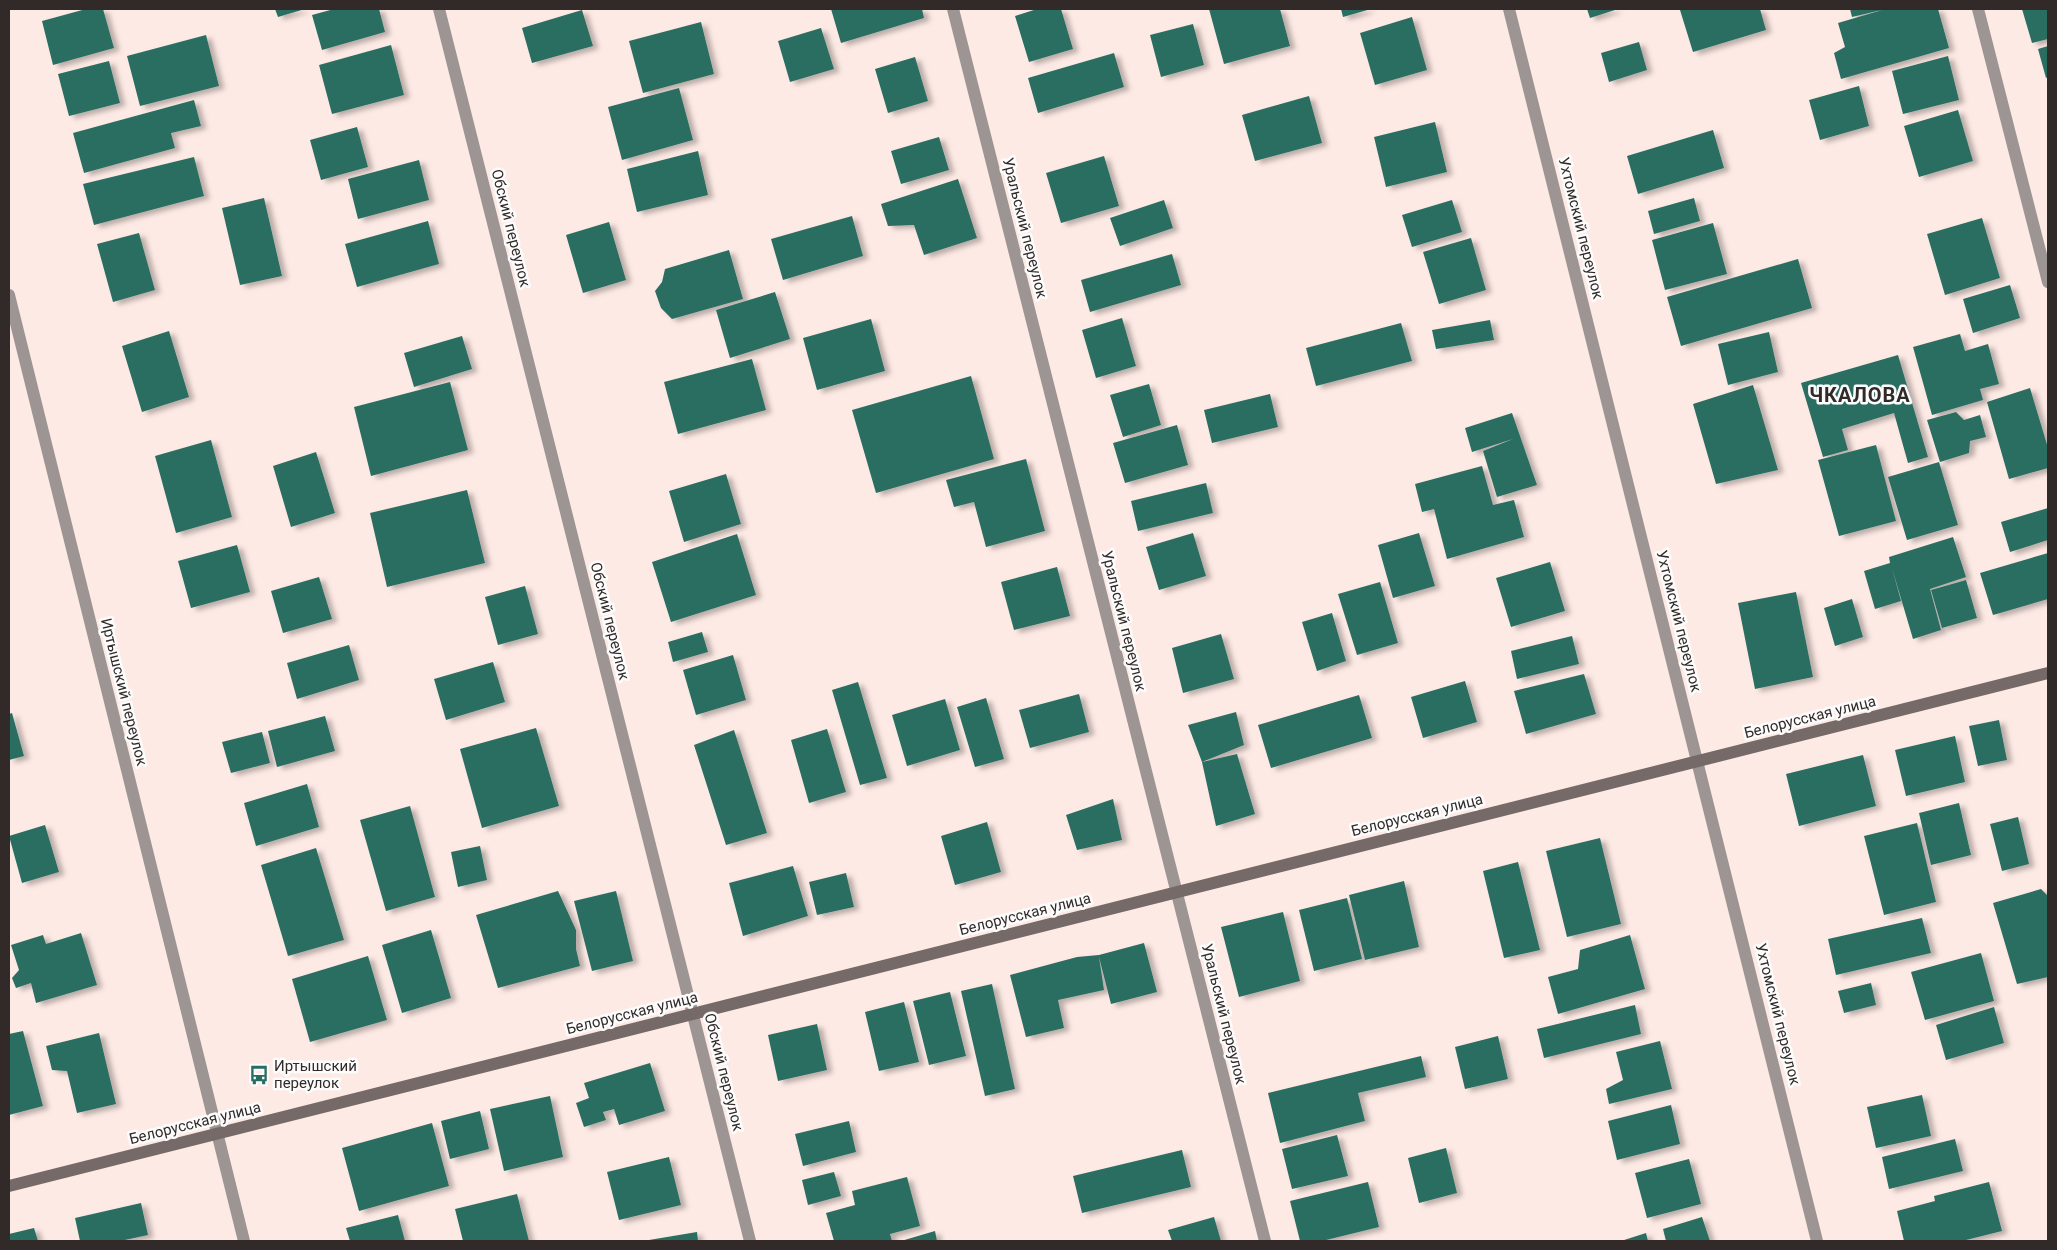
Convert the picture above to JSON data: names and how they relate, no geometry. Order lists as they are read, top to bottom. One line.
{"streets":{"main road":["Белорусская улица"],"street":["Обский переулок","Уральский переулок","Ухтомский переулок","Иртышский переулок"]},"crossings":[["Обский переулок","Белорусская улица"],["Уральский переулок","Белорусская улица"],["Ухтомский переулок","Белорусская улица"],["Иртышский переулок","Белорусская улица"]],"districts":["ЧКАЛОВА"],"places":{"bus stop":["Иртышский переулок"]}}
